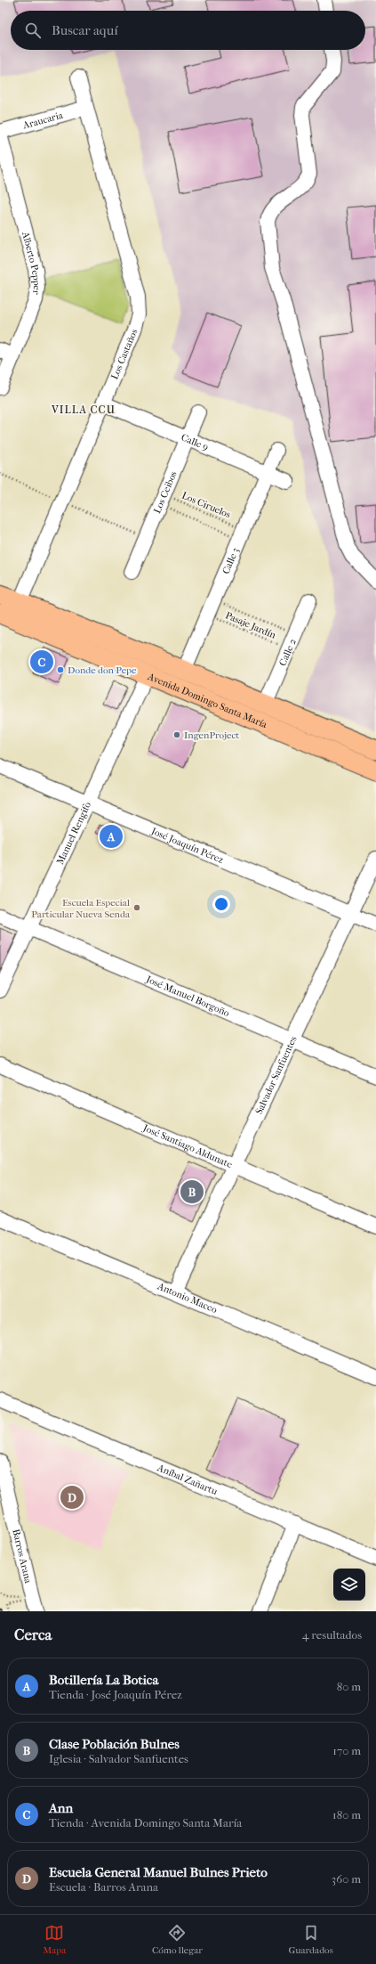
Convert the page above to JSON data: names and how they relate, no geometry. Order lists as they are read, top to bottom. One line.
{"streets":{"main road":["Avenida Domingo Santa María"],"street":["Araucaria","Alberto Pepper","Los Castaños","Calle 9","Los Ceibos","Calle 3","Calle 2","Manuel Rengifo","José Joaquín Pérez","José Manuel Borgoño","Salvador Sanfuentes","José Santiago Aldunate","Antonio Maceo","Aníbal Zañartu","Barros Arana"],"path":["Los Ciruelos","Pasaje Jardín"]},"crossings":[["Araucaria","Alberto Pepper"],["Araucaria","Los Castaños"],["Los Castaños","Calle 9"],["Los Castaños","Avenida Domingo Santa María"],["Calle 9","Los Ceibos"],["Calle 9","Calle 3"],["Los Ceibos","Los Ciruelos"],["Los Ciruelos","Calle 3"],["Calle 3","Pasaje Jardín"],["Calle 3","Avenida Domingo Santa María"],["Pasaje Jardín","Calle 2"],["Calle 2","Avenida Domingo Santa María"],["Avenida Domingo Santa María","Manuel Rengifo"],["Manuel Rengifo","José Joaquín Pérez"],["Manuel Rengifo","José Manuel Borgoño"],["José Joaquín Pérez","Salvador Sanfuentes"],["José Manuel Borgoño","Salvador Sanfuentes"],["Salvador Sanfuentes","José Santiago Aldunate"],["Salvador Sanfuentes","Antonio Maceo"]],"districts":["VILLA CCU"],"places":["Donde don Pepe","IngenProject","Escuela Especial Particular Nueva Senda"],"page":{"search":"Buscar aquí","pins":["C","A","B","D"],"heading":["Cerca","4 resultados"],"list":[{"mark":"A","name":"Botillería La Botica","note":"Tienda · José Joaquín Pérez","value":"80 m"},{"mark":"B","name":"Clase Población Bulnes","note":"Iglesia · Salvador Sanfuentes","value":"170 m"},{"mark":"C","name":"Ann","note":"Tienda · Avenida Domingo Santa María","value":"180 m"},{"mark":"D","name":"Escuela General Manuel Bulnes Prieto","note":"Escuela · Barros Arana","value":"360 m"}],"nav":["Mapa","Cómo llegar","Guardados"]}}
